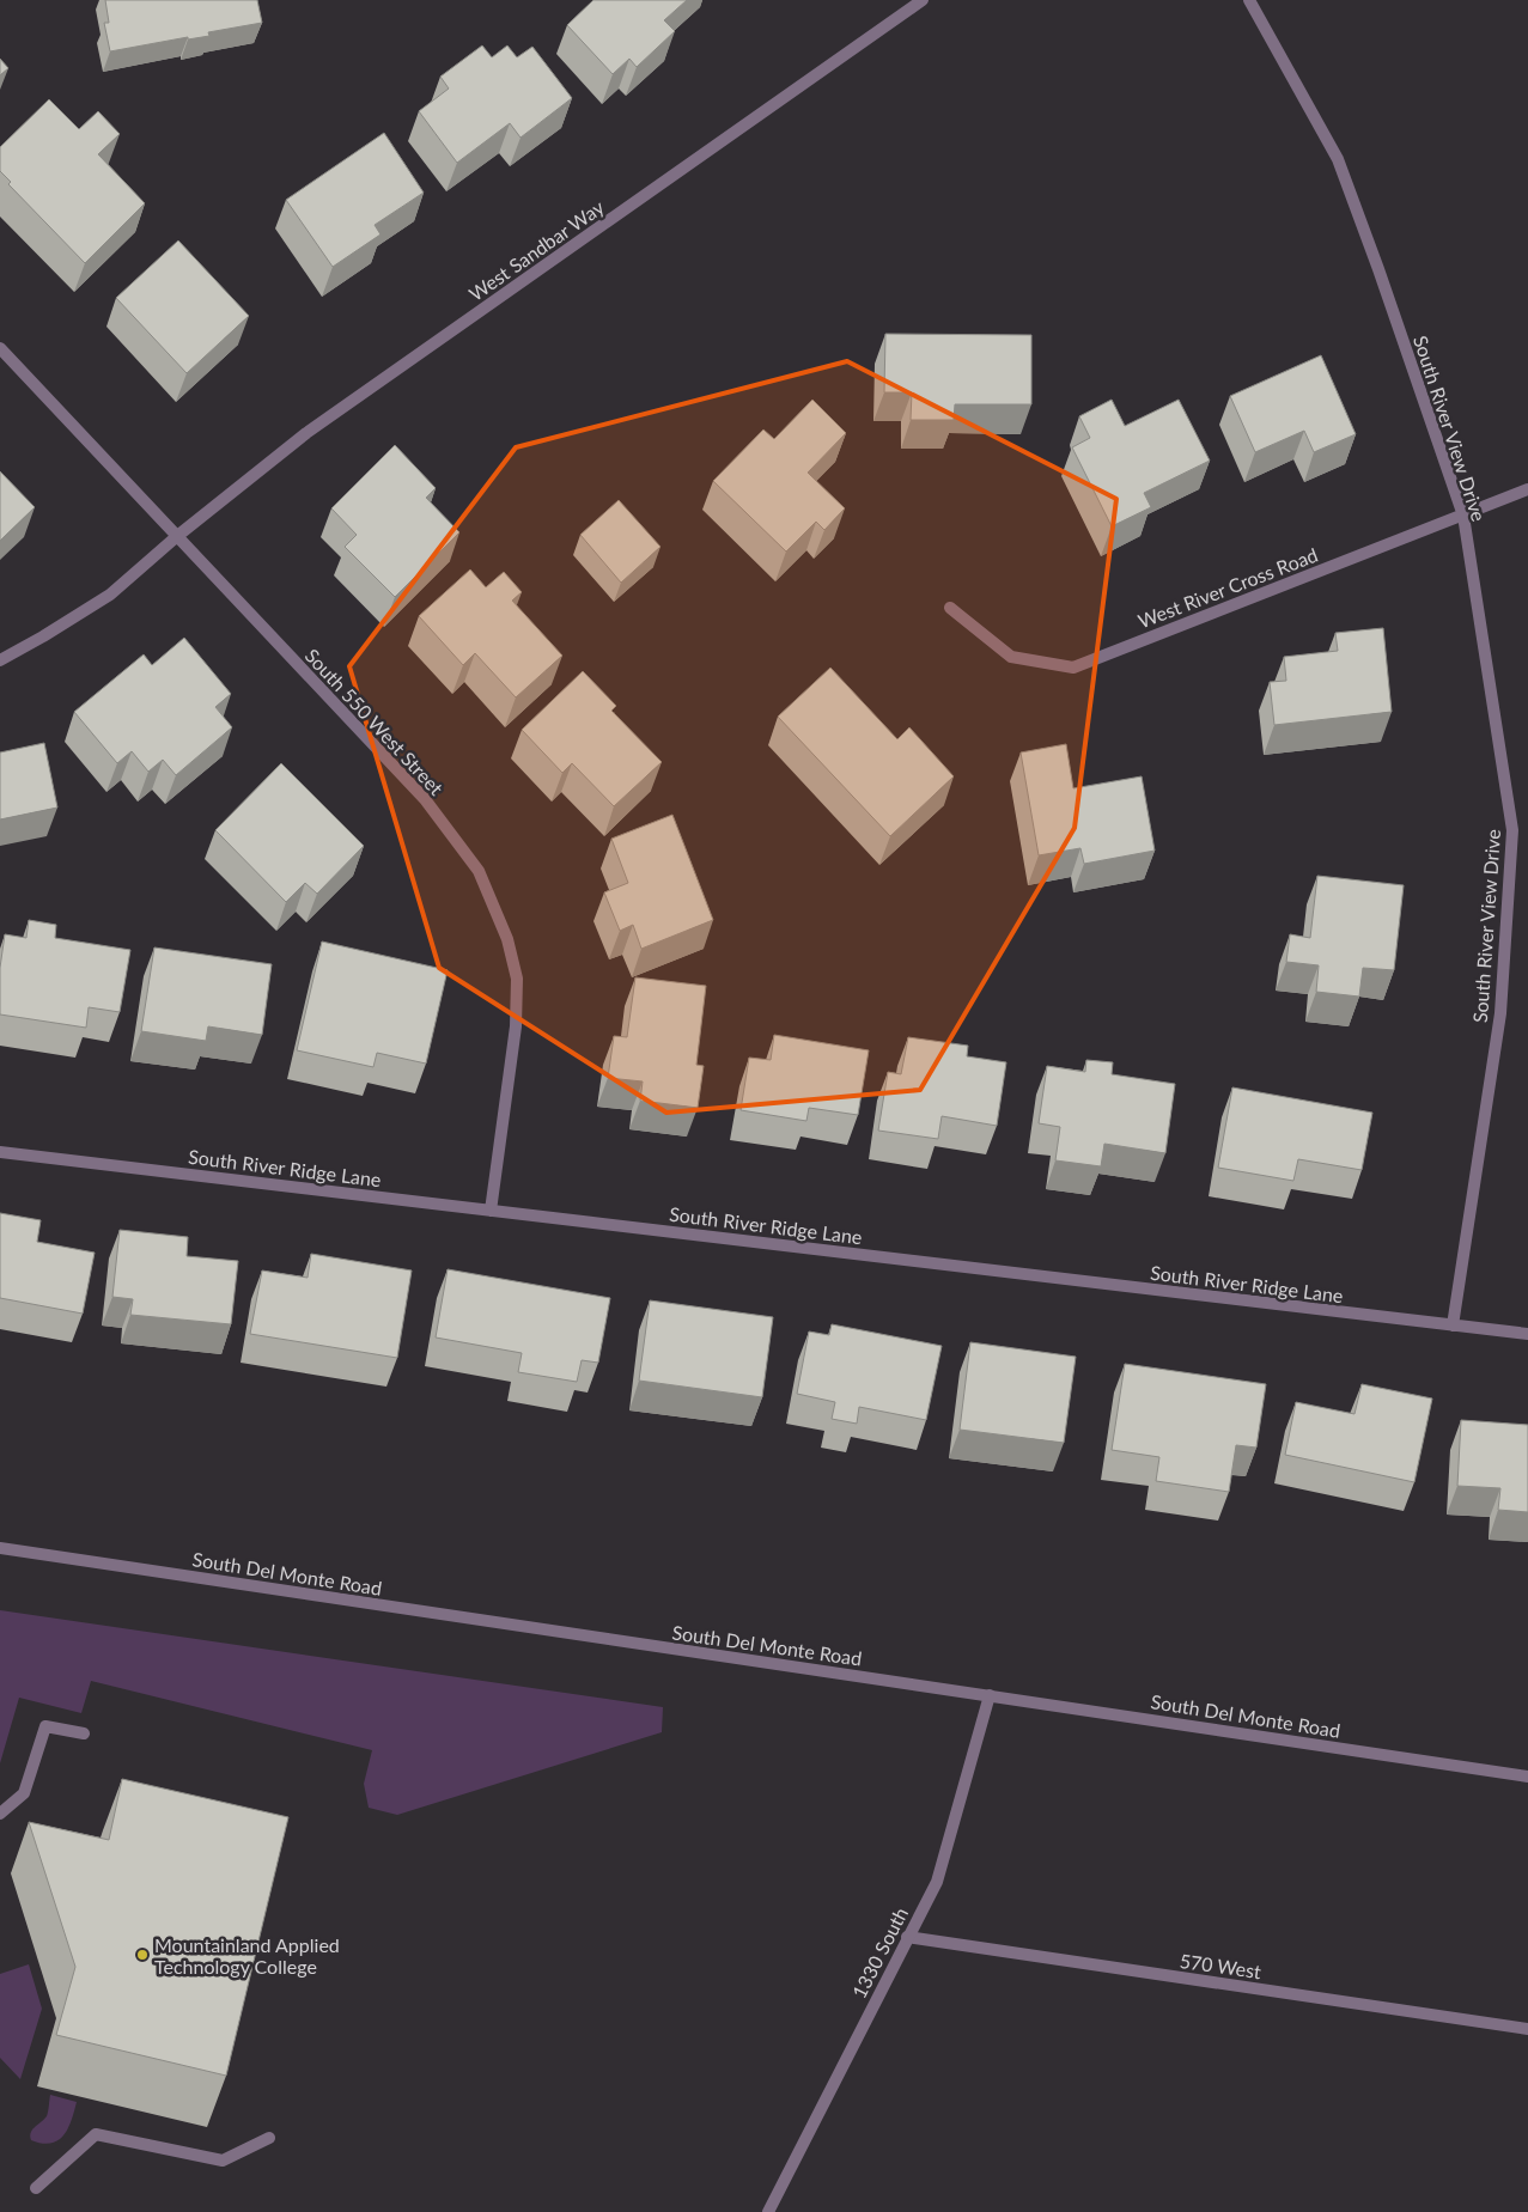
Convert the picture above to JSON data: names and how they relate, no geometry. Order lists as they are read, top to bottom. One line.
{"streets":{"street":["West Sandbar Way","South River View Drive","West River Cross Road","South 550 West Street","South River Ridge Lane","South Del Monte Road","1330 South","570 West"]},"crossings":[["West Sandbar Way","South 550 West Street"],["South River View Drive","West River Cross Road"],["South River View Drive","South River Ridge Lane"],["South 550 West Street","South River Ridge Lane"],["South Del Monte Road","1330 South"],["1330 South","570 West"]],"places":["Mountainland Applied Technology College"]}
